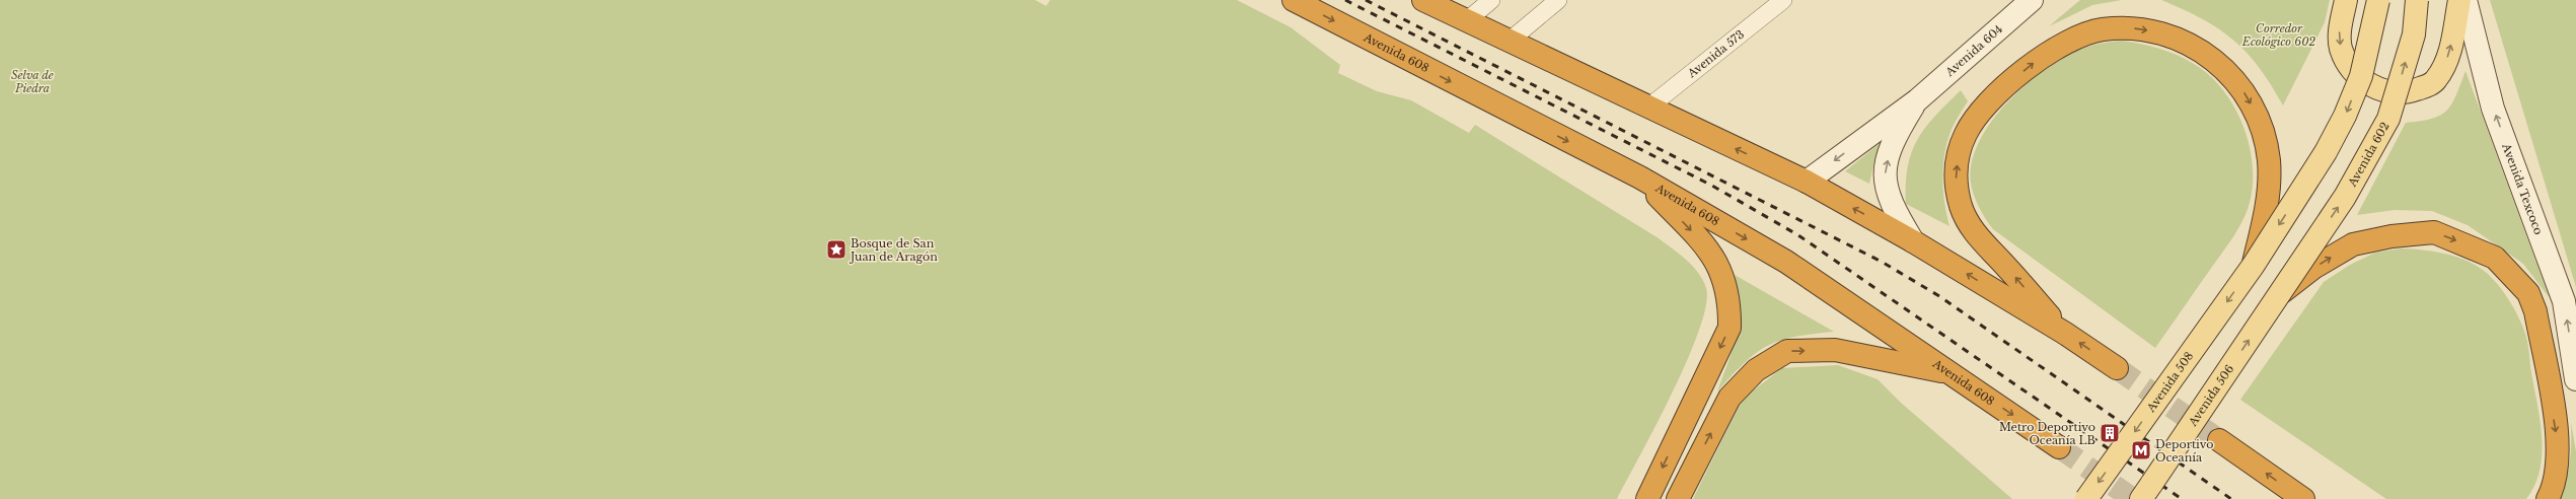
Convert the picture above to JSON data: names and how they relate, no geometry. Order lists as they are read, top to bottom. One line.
{"streets":{"highway":["Avenida 608"],"main road":["Avenida 602","Avenida 508","Avenida 506"],"street":["Avenida 604","Avenida 573","Avenida Texcoco"]},"crossings":[["Avenida 602","Avenida 506"]],"one_way":["Avenida Texcoco","Avenida 508","Avenida 506"],"parks":["Corredor Ecológico 602","Selva de Piedra"],"places":{"place":["Bosque de San Juan de Aragón"],"building":["Metro Deportivo Oceanía LB"],"metro station":["Deportivo Oceanía"]}}
